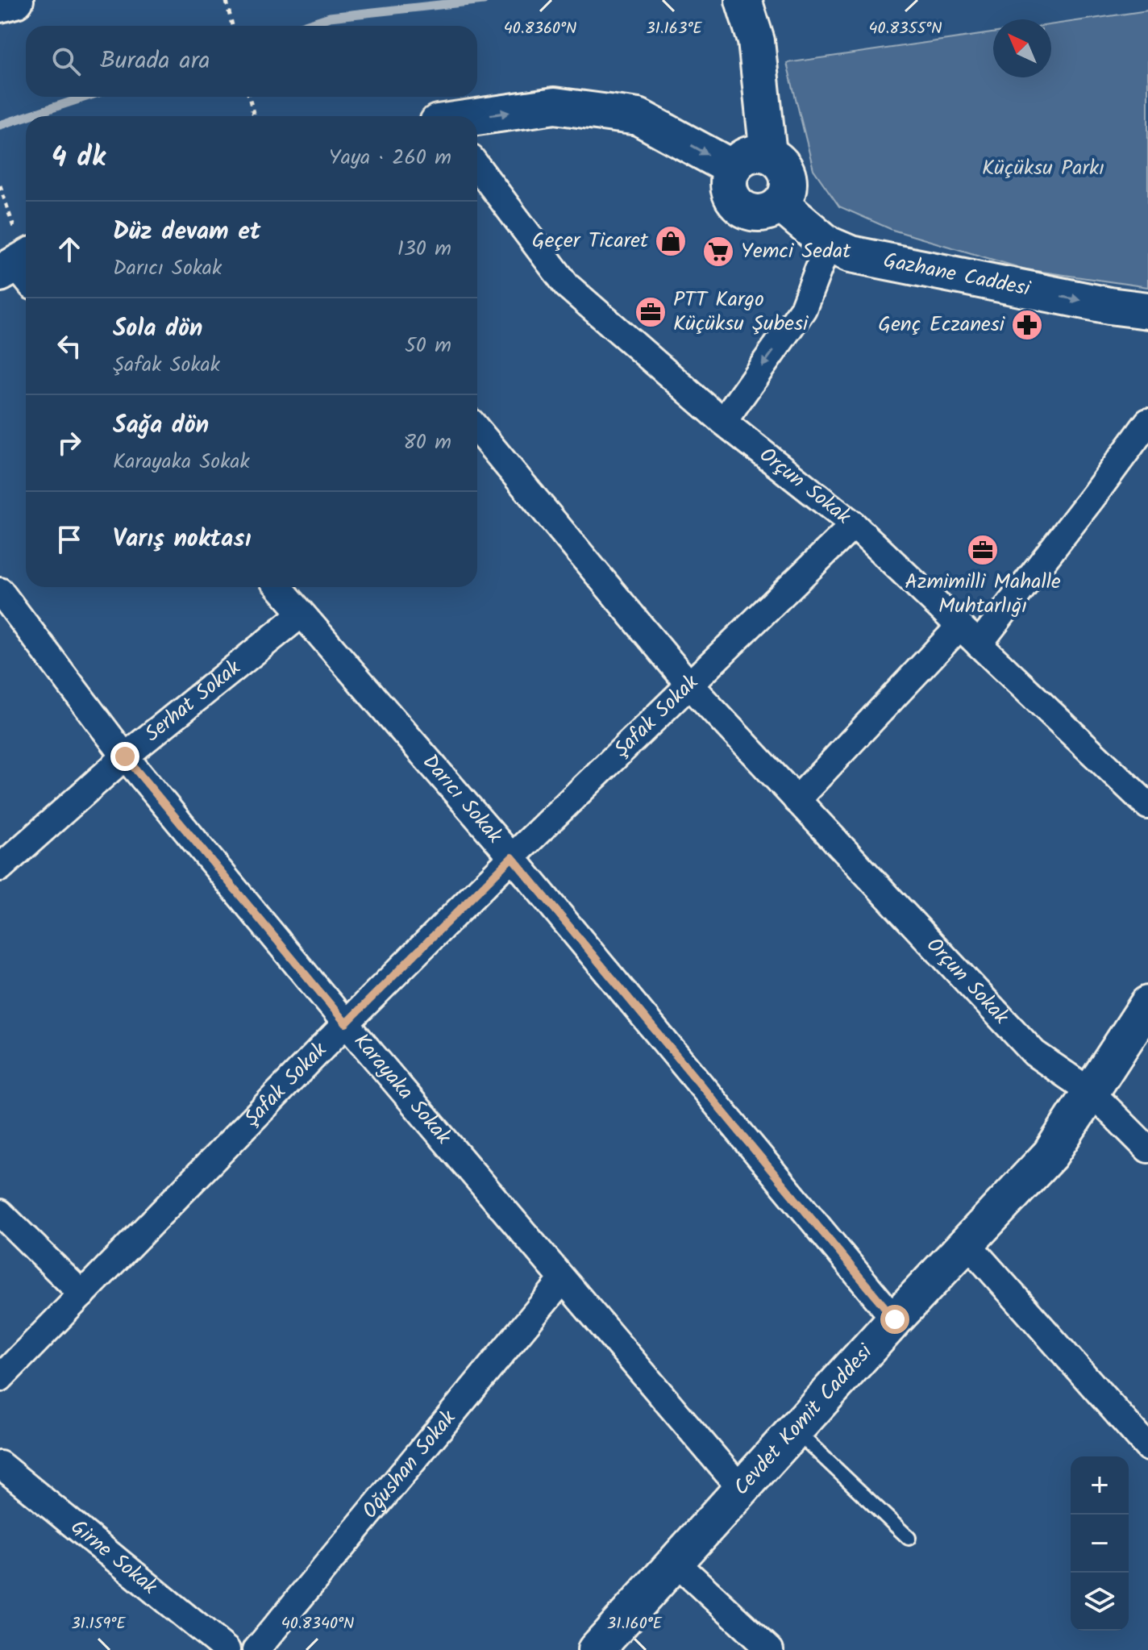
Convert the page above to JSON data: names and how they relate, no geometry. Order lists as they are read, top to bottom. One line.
{"streets":{"street":["Gazhane Caddesi","Orçun Sokak","Serhat Sokak","Şafak Sokak","Darıcı Sokak","Karayaka Sokak","Cevdet Komit Caddesi","Oğushan Sokak","Girne Sokak"]},"crossings":[["Orçun Sokak","Şafak Sokak"],["Orçun Sokak","Cevdet Komit Caddesi"],["Serhat Sokak","Darıcı Sokak"],["Serhat Sokak","Karayaka Sokak"],["Şafak Sokak","Darıcı Sokak"],["Şafak Sokak","Karayaka Sokak"],["Darıcı Sokak","Cevdet Komit Caddesi"],["Karayaka Sokak","Cevdet Komit Caddesi"],["Karayaka Sokak","Oğushan Sokak"]],"one_way":["Gazhane Caddesi"],"parks":["Küçüksu Parkı"],"places":{"shop":["Geçer Ticaret"],"supermarket":["Yemci Sedat"],"office":["PTT Kargo Küçüksu Şubesi","Azmimilli Mahalle Muhtarlığı"],"pharmacy":["Genç Eczanesi"]},"north":"top left","page":{"search":"Burada ara","heading":["4 dk","Yaya · 260 m"],"list":[["Düz devam et","Darıcı Sokak","130 m"],["Sola dön","Şafak Sokak","50 m"],["Sağa dön","Karayaka Sokak","80 m"],"Varış noktası"],"map_buttons":["+","−"]},"coordinates":["40.8360°N","40.8355°N","31.163°E","31.159°E","31.160°E","40.8340°N"]}
